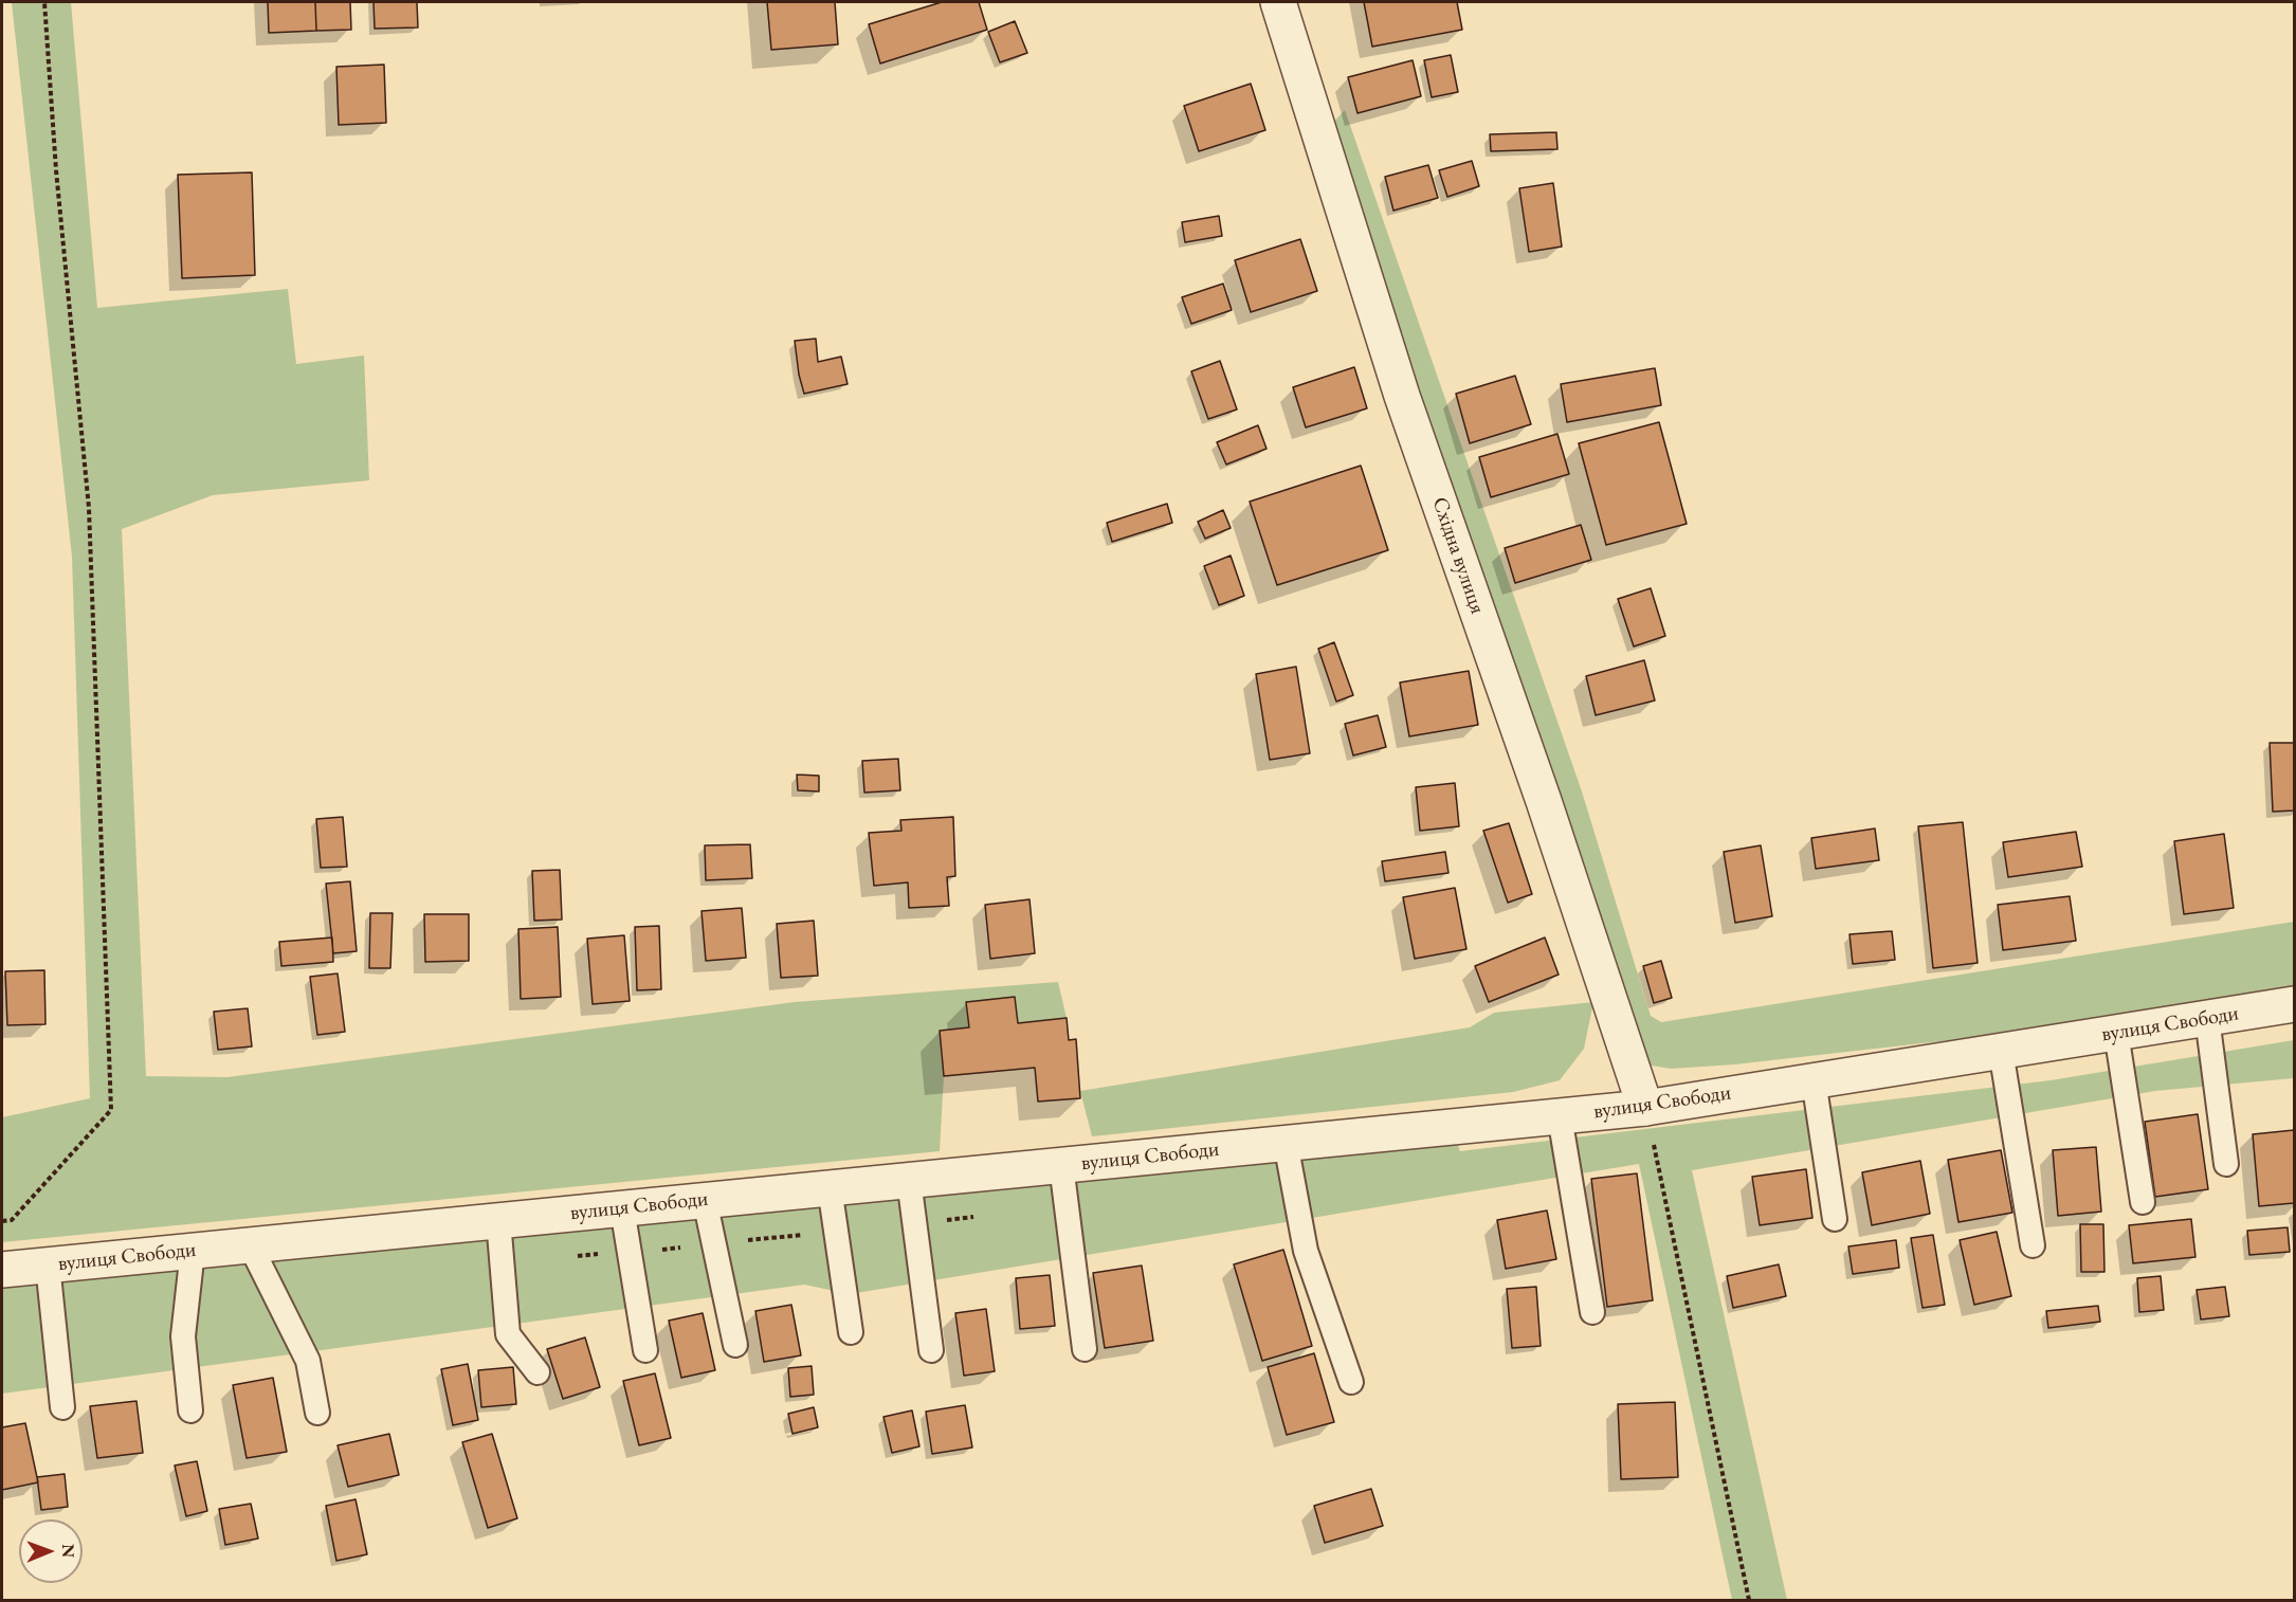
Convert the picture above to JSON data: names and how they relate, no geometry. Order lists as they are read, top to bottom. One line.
{"streets":{"street":["Східна вулиця","вулиця Свободи"]},"crossings":[["Східна вулиця","вулиця Свободи"]],"north":"right"}
